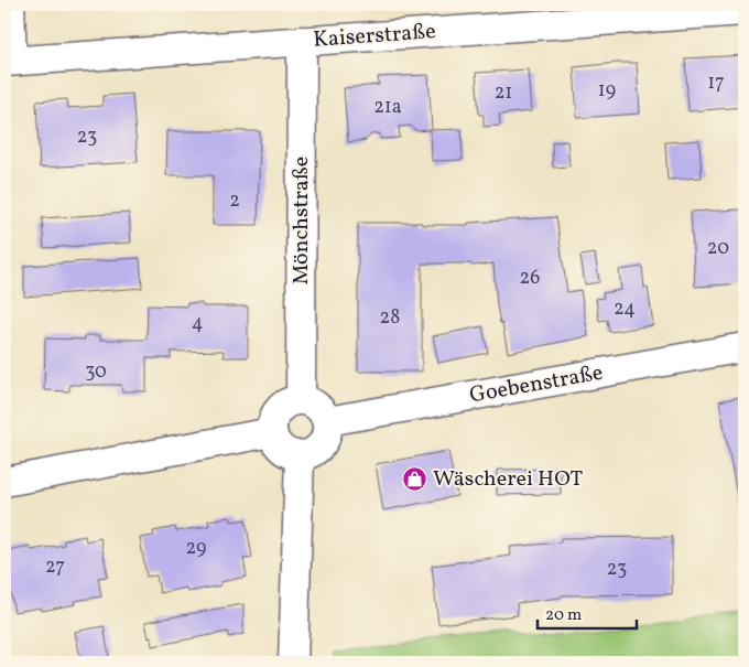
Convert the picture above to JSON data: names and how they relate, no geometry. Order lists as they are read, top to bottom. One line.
{"streets":{"street":["Kaiserstraße","Mönchstraße","Goebenstraße"]},"crossings":[["Kaiserstraße","Mönchstraße"],["Mönchstraße","Goebenstraße"]],"places":{"shop":["Wäscherei HOT"]},"house_numbers":["17","19","21","21a","23","2","20","26","24","28","4","30","29","27","23"],"scale_bar":"20 m"}
